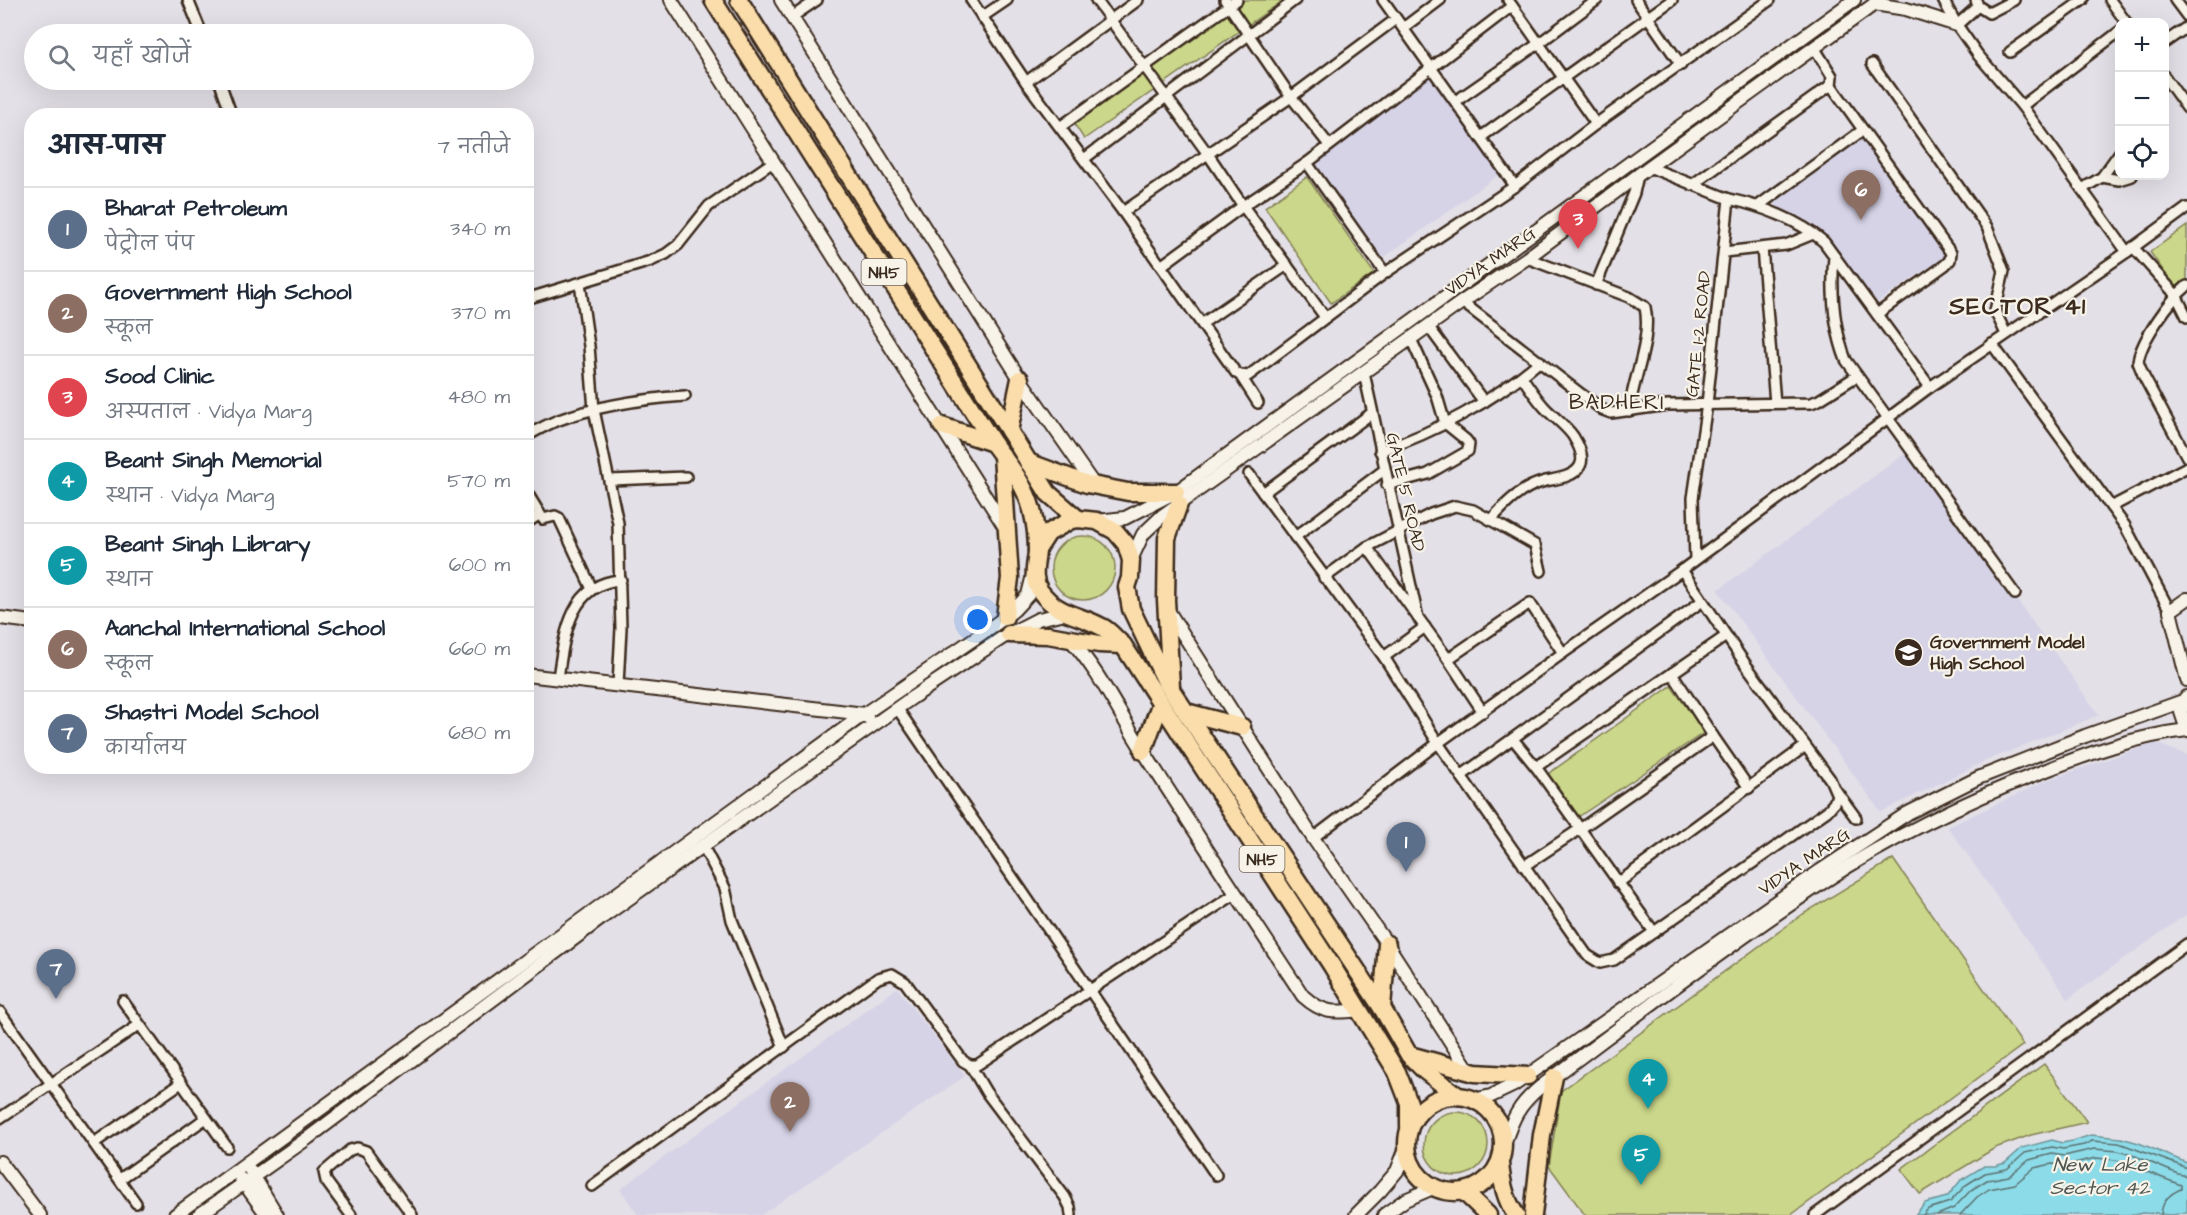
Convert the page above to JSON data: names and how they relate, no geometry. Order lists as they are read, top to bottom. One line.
{"streets":{"highway":["NH5"],"main road":["VIDYA MARG"],"street":["GATE 1-2 ROAD","GATE 5 ROAD"]},"crossings":[["VIDYA MARG","NH5"],["VIDYA MARG","GATE 5 ROAD"]],"districts":["SECTOR 41","BADHERI"],"water":["New Lake Sector 42"],"places":{"school or university":["Government Model High School"]},"page":{"map_buttons":["+","−"],"search":"यहाँ खोजें","heading":["आस-पास","7 नतीजे"],"pins":["6","3","1","7","4","2","5"],"list":[{"mark":"1","name":"Bharat Petroleum","note":"पेट्रोल पंप","value":"340 m"},{"mark":"2","name":"Government High School","note":"स्कूल","value":"370 m"},{"mark":"3","name":"Sood Clinic","note":"अस्पताल · Vidya Marg","value":"480 m"},{"mark":"4","name":"Beant Singh Memorial","note":"स्थान · Vidya Marg","value":"570 m"},{"mark":"5","name":"Beant Singh Library","note":"स्थान","value":"600 m"},{"mark":"6","name":"Aanchal International School","note":"स्कूल","value":"660 m"},{"mark":"7","name":"Shastri Model School","note":"कार्यालय","value":"680 m"}]}}
